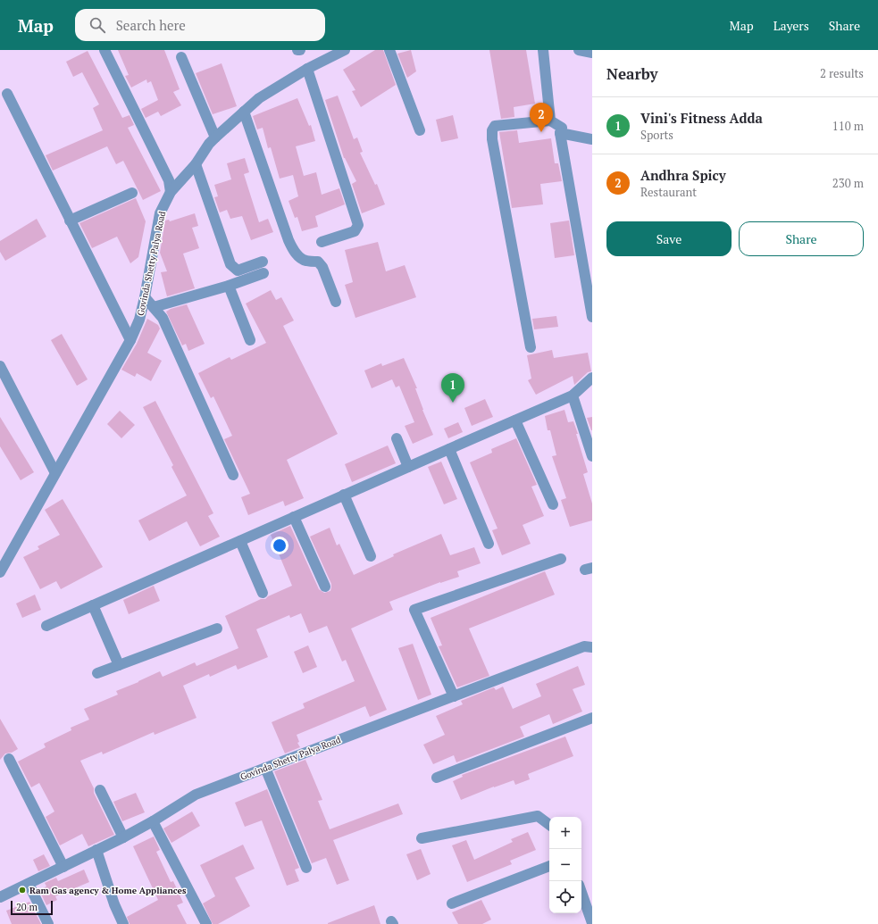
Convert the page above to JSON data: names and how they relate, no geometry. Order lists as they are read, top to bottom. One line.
{"streets":{"street":["Govinda Shetty Palya Road"]},"places":["Ram Gas agency & Home Appliances"],"scale_bar":"20 m","page":{"header":"Map","search":"Search here","nav":["Map","Layers","Share"],"heading":["Nearby","2 results"],"list":[{"mark":"1","name":"Vini's Fitness Adda","note":"Sports","value":"110 m"},{"mark":"2","name":"Andhra Spicy","note":"Restaurant","value":"230 m"}],"pins":["2","1"],"buttons":["Save","Share"],"map_buttons":["+","−"],"scale":"20 m"}}
